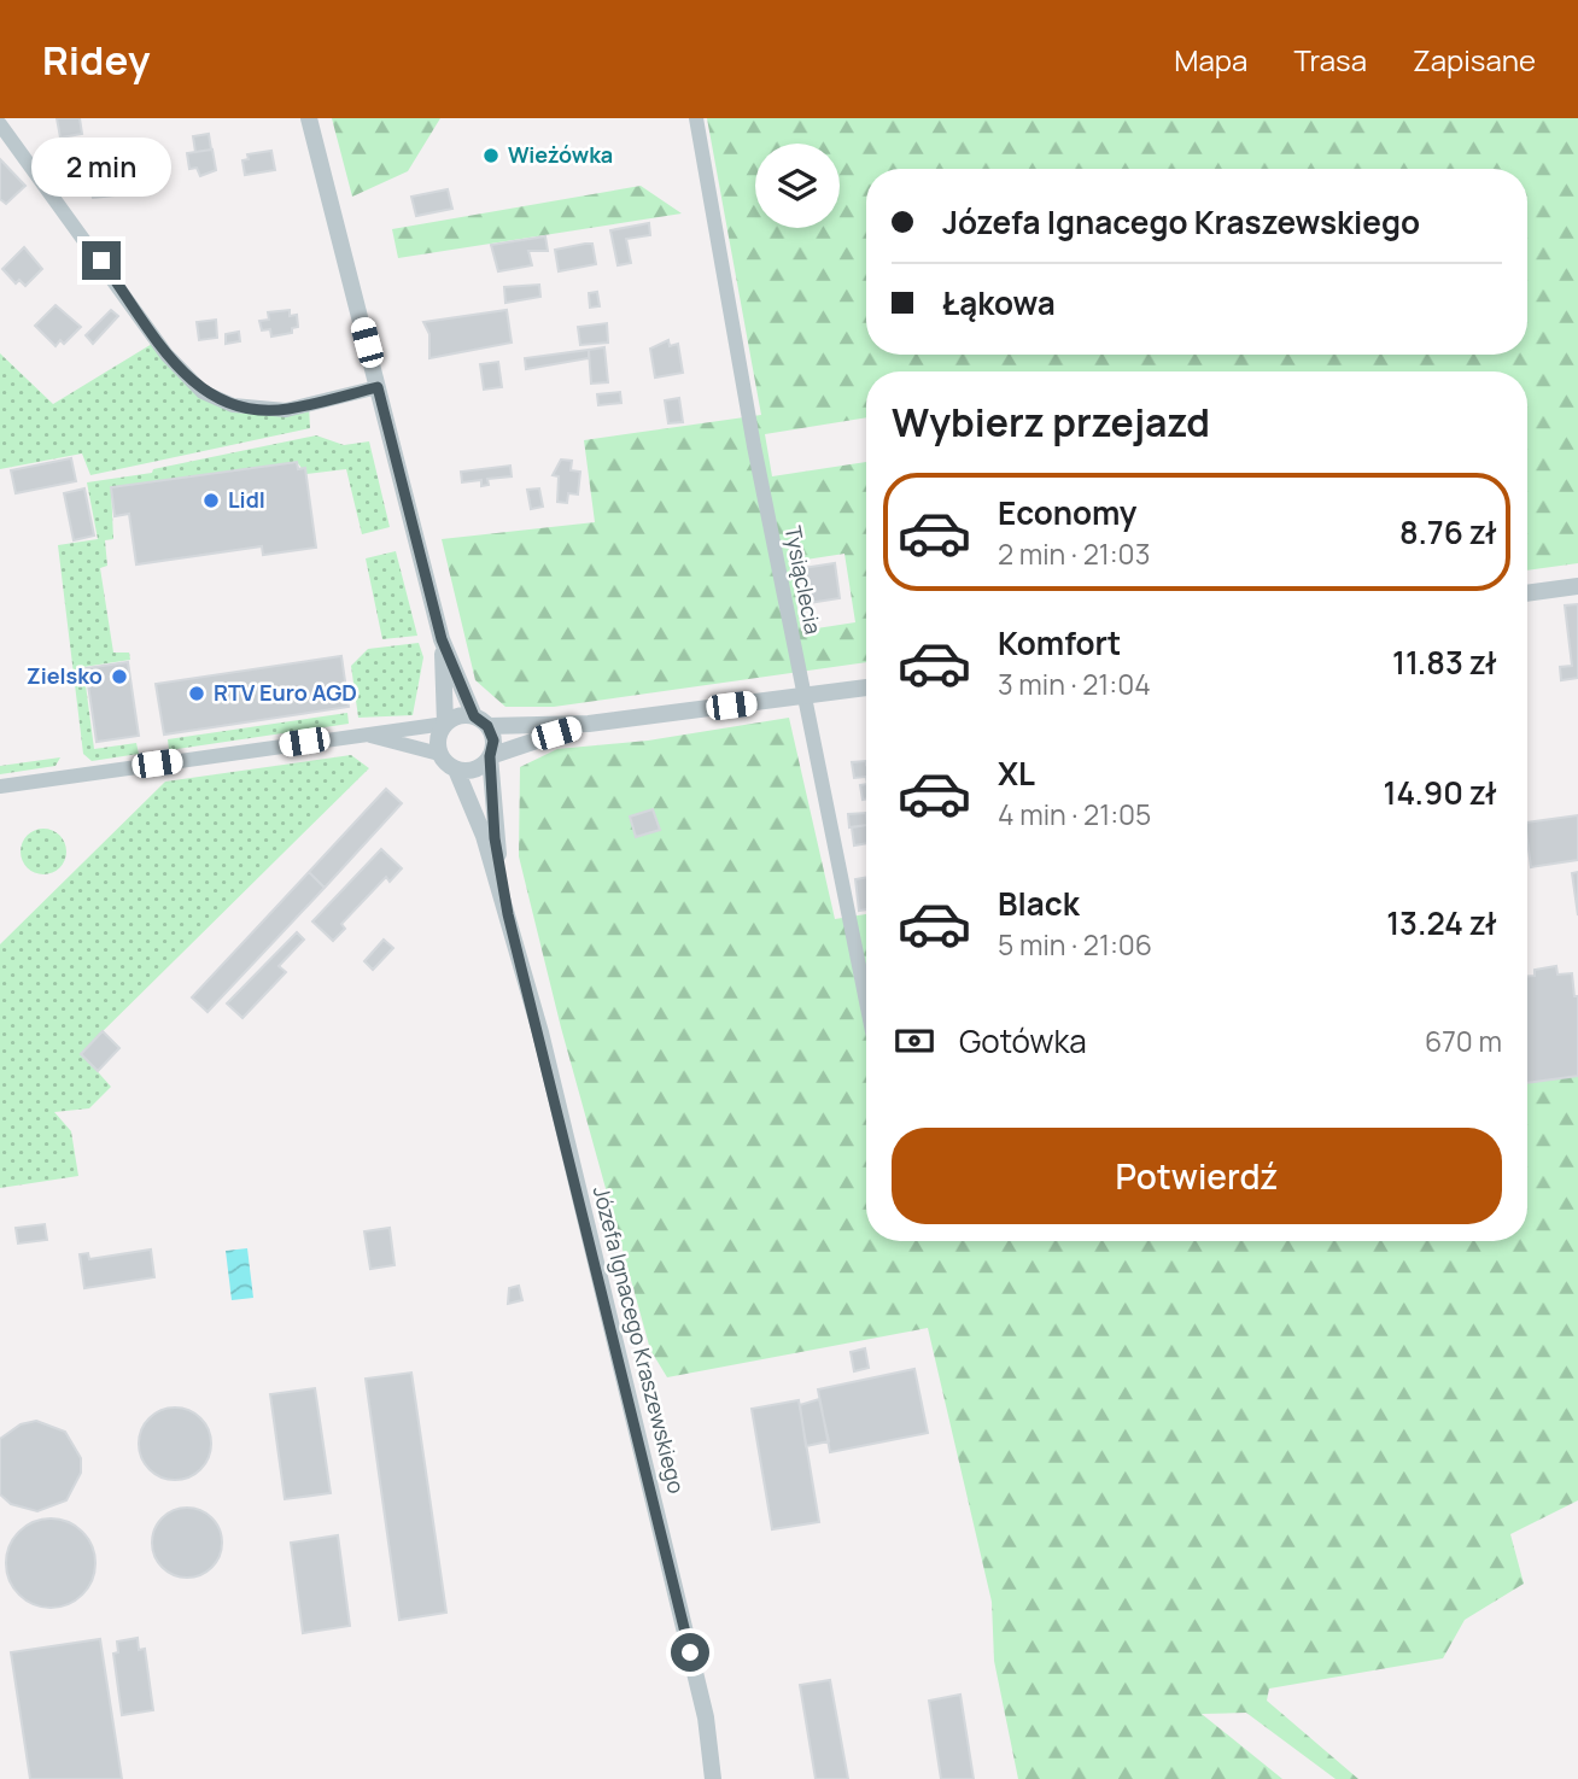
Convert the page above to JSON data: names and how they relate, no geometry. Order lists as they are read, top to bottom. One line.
{"streets":{"street":["Tysiąclecia","Józefa Ignacego Kraszewskiego"]},"places":["Wieżówka","Lidl","Zielsko","RTV Euro AGD"],"page":{"header":"Ridey","nav":["Mapa","Trasa","Zapisane"],"bubble":"2 min","banner":["Józefa Ignacego Kraszewskiego","Łąkowa"],"heading":"Wybierz przejazd","list":[{"name":"Economy","note":"2 min · 21:03","value":"8.76 zł"},{"name":"Komfort","note":"3 min · 21:04","value":"11.83 zł"},{"name":"XL","note":"4 min · 21:05","value":"14.90 zł"},{"name":"Black","note":"5 min · 21:06","value":"13.24 zł"}],"pay":["Gotówka","670 m"],"buttons":"Potwierdź"}}
